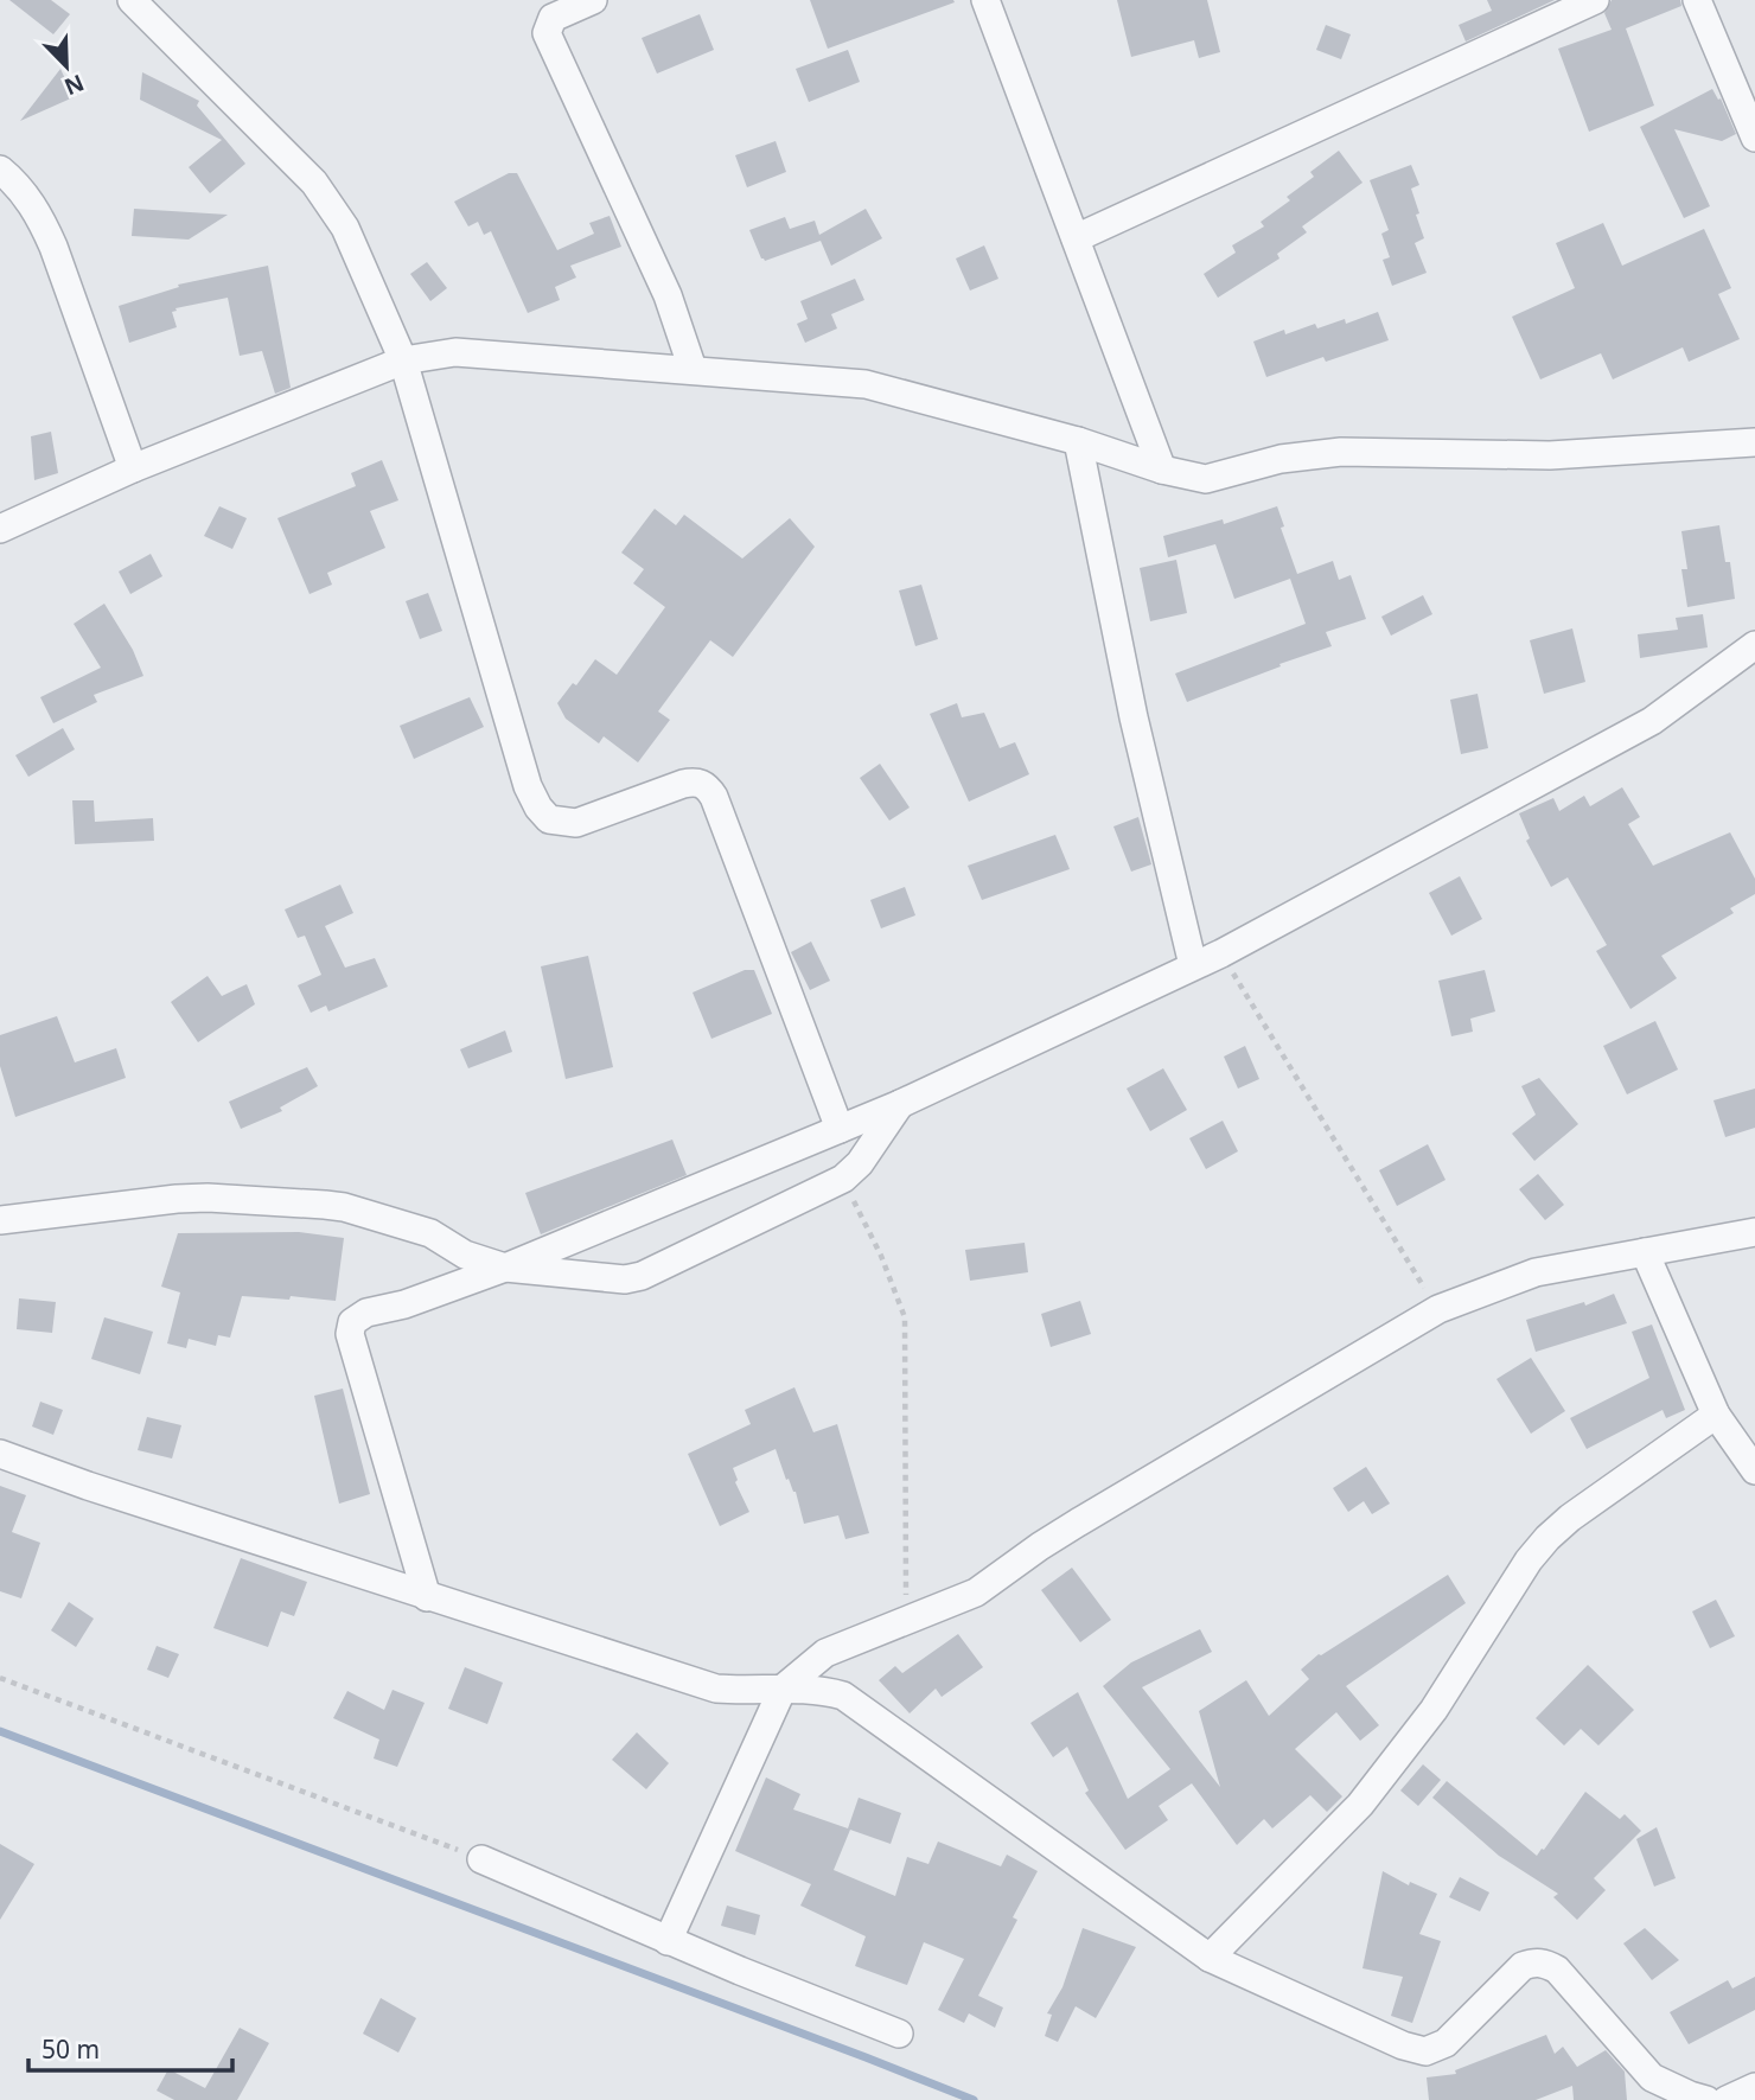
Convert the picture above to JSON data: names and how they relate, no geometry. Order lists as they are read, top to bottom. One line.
{"scale_bar":"50 m","north":"bottom right"}
